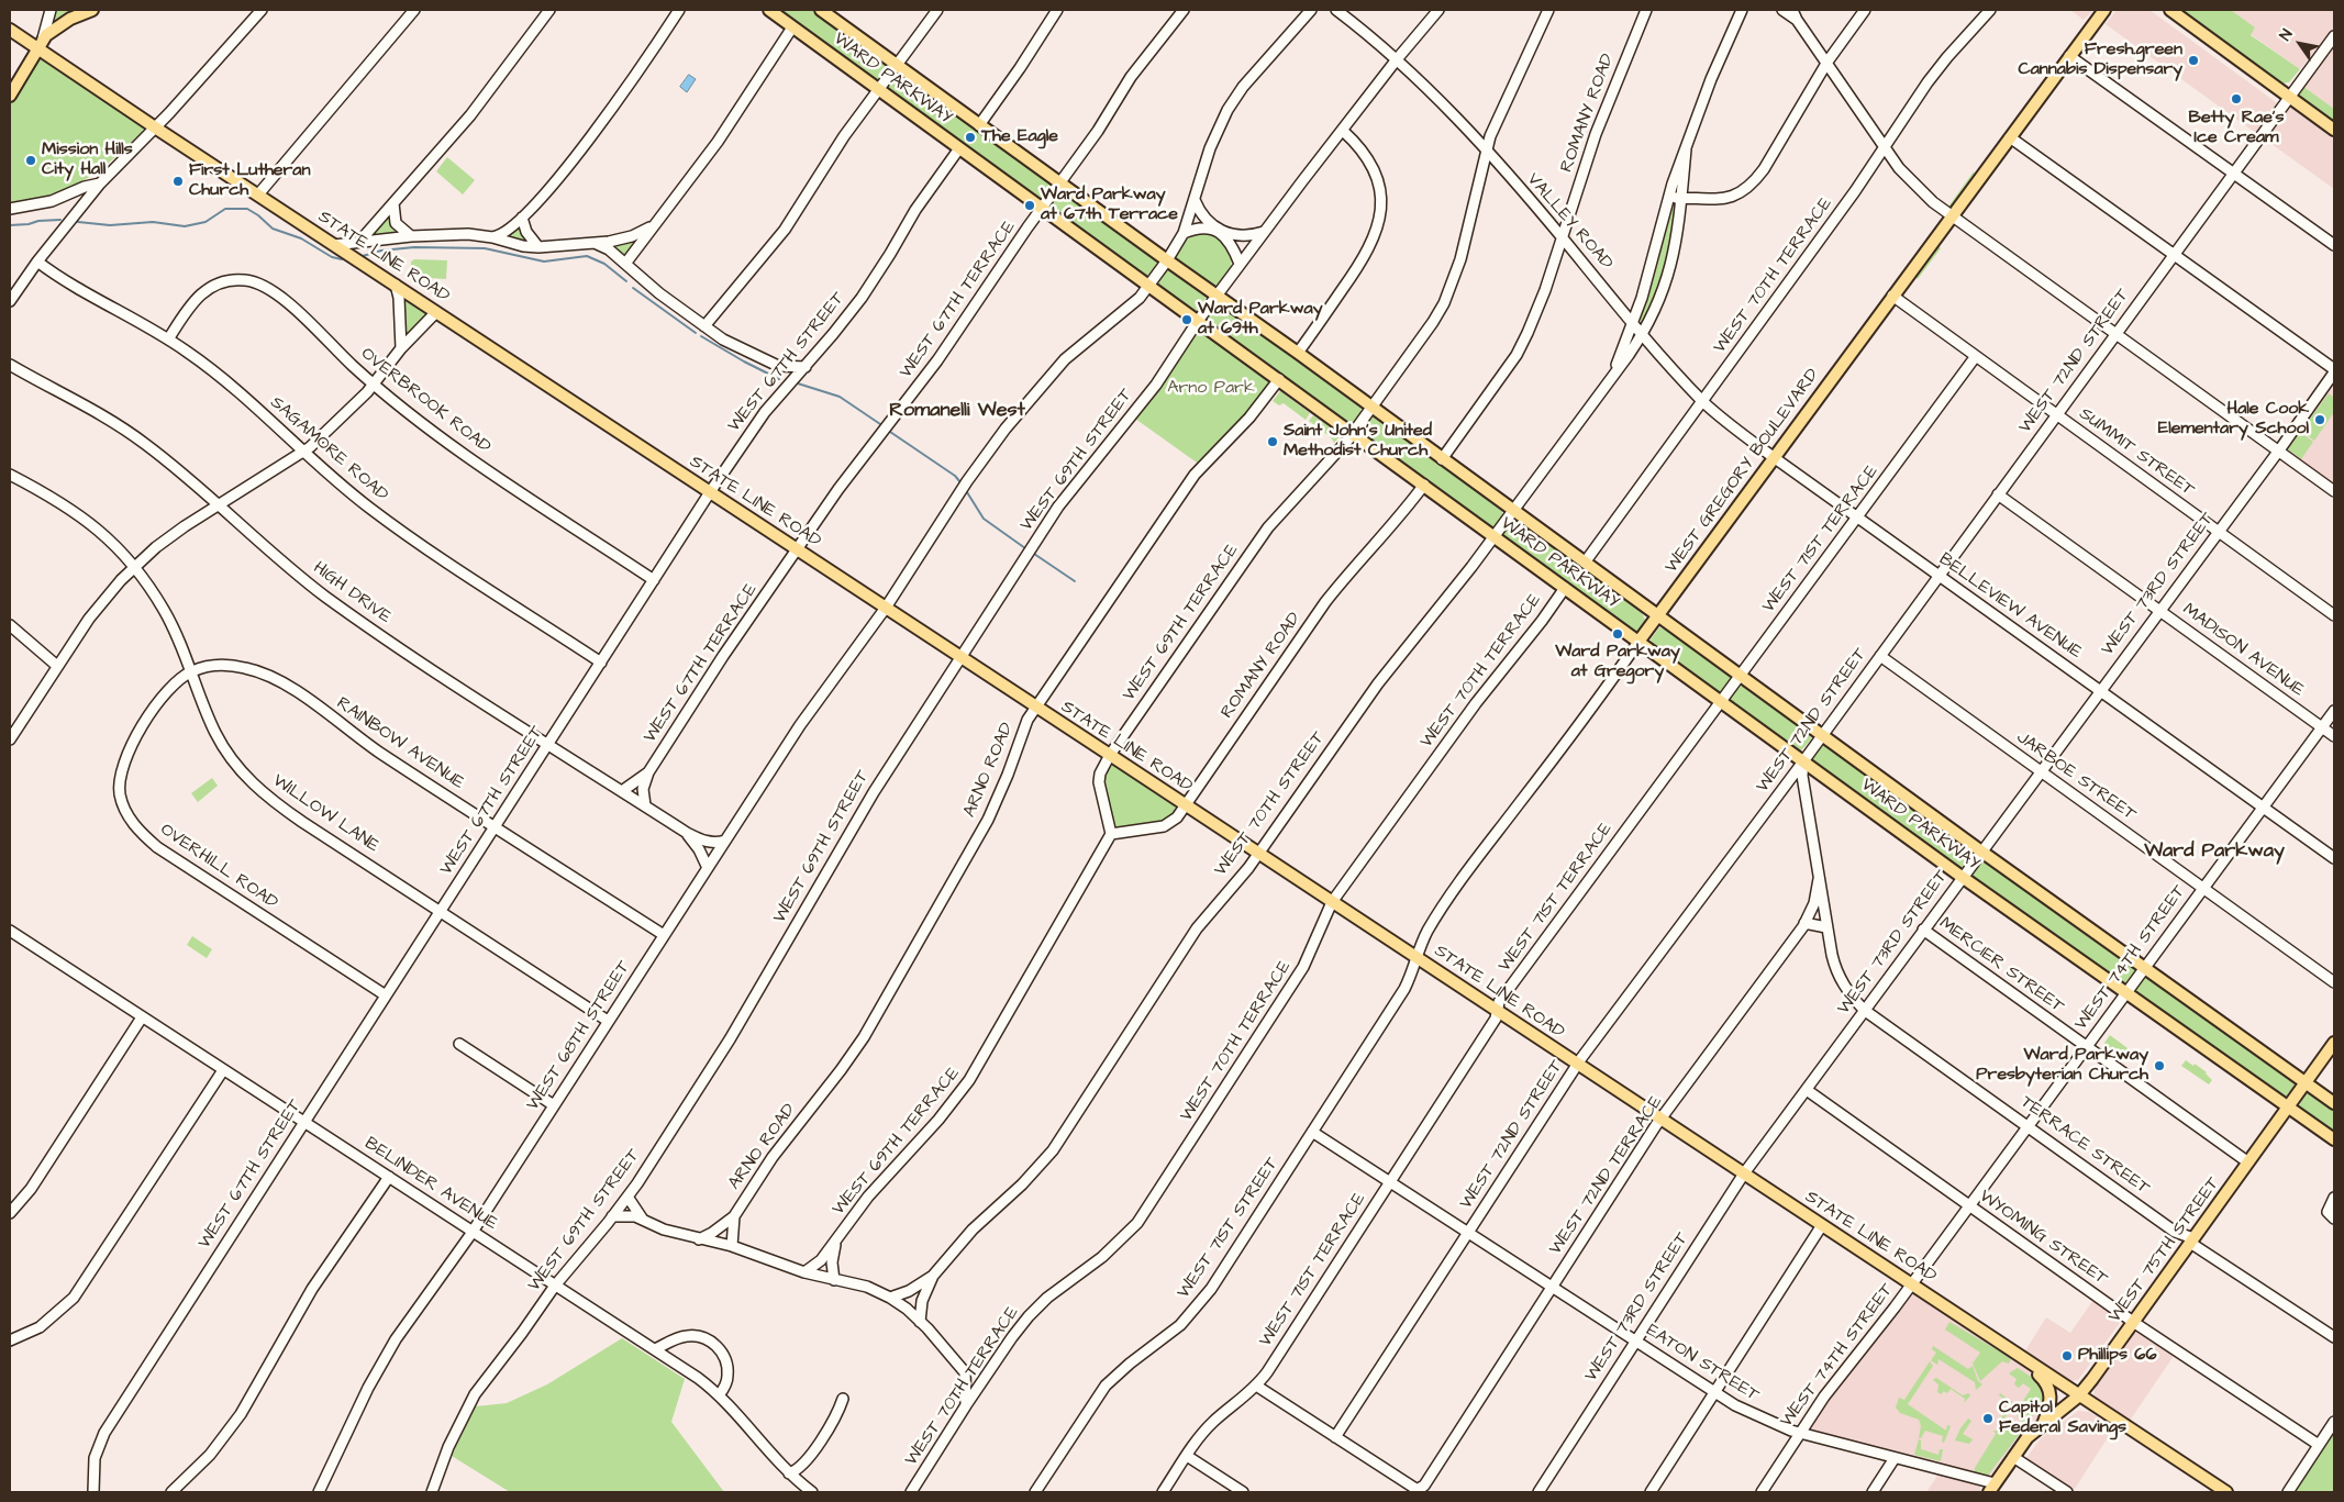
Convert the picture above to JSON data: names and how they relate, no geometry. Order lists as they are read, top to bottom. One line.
{"streets":{"main road":["WARD PARKWAY","STATE LINE ROAD","WEST GREGORY BOULEVARD","WEST 75TH STREET"],"street":["ROMANY ROAD","VALLEY ROAD","WEST 70TH TERRACE","WEST 67TH TERRACE","WEST 72ND STREET","WEST 67TH STREET","OVERBROOK ROAD","SAGAMORE ROAD","SUMMIT STREET","WEST 69TH STREET","WEST 71ST TERRACE","WEST 73RD STREET","HIGH DRIVE","BELLEVIEW AVENUE","WEST 69TH TERRACE","MADISON AVENUE","RAINBOW AVENUE","ARNO ROAD","JARBOE STREET","WEST 70TH STREET","WILLOW LANE","OVERHILL ROAD","WEST 74TH STREET","MERCIER STREET","WEST 68TH STREET","TERRACE STREET","WEST 72ND TERRACE","BELINDER AVENUE","WEST 71ST STREET","WYOMING STREET","EATON STREET"]},"crossings":[["WARD PARKWAY","ROMANY ROAD"],["WARD PARKWAY","WEST 70TH TERRACE"],["WARD PARKWAY","WEST 67TH TERRACE"],["WARD PARKWAY","WEST 72ND STREET"],["WARD PARKWAY","WEST 67TH STREET"],["WARD PARKWAY","WEST 69TH STREET"],["WARD PARKWAY","WEST GREGORY BOULEVARD"],["WARD PARKWAY","WEST 71ST TERRACE"],["WARD PARKWAY","WEST 73RD STREET"],["WARD PARKWAY","WEST 69TH TERRACE"],["WARD PARKWAY","ARNO ROAD"],["WARD PARKWAY","WEST 70TH STREET"],["WARD PARKWAY","WEST 74TH STREET"],["WARD PARKWAY","WEST 68TH STREET"],["WARD PARKWAY","TERRACE STREET"],["WARD PARKWAY","WEST 75TH STREET"],["ROMANY ROAD","VALLEY ROAD"],["ROMANY ROAD","STATE LINE ROAD"],["ROMANY ROAD","WEST 69TH TERRACE"],["VALLEY ROAD","WEST 70TH TERRACE"],["VALLEY ROAD","WEST 69TH STREET"],["VALLEY ROAD","WEST GREGORY BOULEVARD"],["VALLEY ROAD","BELLEVIEW AVENUE"],["VALLEY ROAD","WEST 69TH TERRACE"],["VALLEY ROAD","WEST 70TH STREET"],["STATE LINE ROAD","WEST 70TH TERRACE"],["STATE LINE ROAD","WEST 67TH TERRACE"],["STATE LINE ROAD","WEST 72ND STREET"],["STATE LINE ROAD","WEST 67TH STREET"],["STATE LINE ROAD","WEST 69TH STREET"],["STATE LINE ROAD","WEST GREGORY BOULEVARD"],["STATE LINE ROAD","WEST 71ST TERRACE"],["STATE LINE ROAD","WEST 73RD STREET"],["STATE LINE ROAD","WEST 69TH TERRACE"],["STATE LINE ROAD","ARNO ROAD"],["STATE LINE ROAD","WEST 70TH STREET"],["STATE LINE ROAD","WEST 74TH STREET"],["STATE LINE ROAD","WEST 68TH STREET"],["STATE LINE ROAD","WEST 72ND TERRACE"],["STATE LINE ROAD","WEST 71ST STREET"],["STATE LINE ROAD","WEST 75TH STREET"],["WEST 67TH TERRACE","HIGH DRIVE"],["WEST 72ND STREET","SUMMIT STREET"],["WEST 72ND STREET","BELLEVIEW AVENUE"],["WEST 72ND STREET","MADISON AVENUE"],["WEST 72ND STREET","JARBOE STREET"],["WEST 72ND STREET","TERRACE STREET"],["WEST 72ND STREET","EATON STREET"],["WEST 67TH STREET","OVERBROOK ROAD"],["WEST 67TH STREET","SAGAMORE ROAD"],["WEST 67TH STREET","HIGH DRIVE"],["WEST 67TH STREET","RAINBOW AVENUE"],["WEST 67TH STREET","WILLOW LANE"],["WEST 67TH STREET","OVERHILL ROAD"],["WEST 67TH STREET","BELINDER AVENUE"],["OVERBROOK ROAD","SAGAMORE ROAD"],["SUMMIT STREET","WEST GREGORY BOULEVARD"],["SUMMIT STREET","WEST 71ST TERRACE"],["SUMMIT STREET","WEST 73RD STREET"],["WEST 69TH STREET","BELINDER AVENUE"],["WEST GREGORY BOULEVARD","BELLEVIEW AVENUE"],["WEST GREGORY BOULEVARD","WEST 71ST STREET"],["WEST 71ST TERRACE","BELLEVIEW AVENUE"],["WEST 71ST TERRACE","EATON STREET"],["WEST 73RD STREET","BELLEVIEW AVENUE"],["WEST 73RD STREET","MADISON AVENUE"],["WEST 73RD STREET","JARBOE STREET"],["WEST 73RD STREET","MERCIER STREET"],["WEST 73RD STREET","TERRACE STREET"],["WEST 73RD STREET","WYOMING STREET"],["WEST 73RD STREET","EATON STREET"],["HIGH DRIVE","WEST 68TH STREET"],["BELLEVIEW AVENUE","WEST 74TH STREET"],["MADISON AVENUE","WEST 74TH STREET"],["RAINBOW AVENUE","WILLOW LANE"],["RAINBOW AVENUE","OVERHILL ROAD"],["RAINBOW AVENUE","WEST 68TH STREET"],["JARBOE STREET","WEST 74TH STREET"],["WILLOW LANE","OVERHILL ROAD"],["WILLOW LANE","WEST 68TH STREET"],["WEST 74TH STREET","MERCIER STREET"],["WEST 74TH STREET","TERRACE STREET"],["WEST 74TH STREET","WYOMING STREET"],["WEST 74TH STREET","EATON STREET"],["MERCIER STREET","WEST 75TH STREET"],["WEST 68TH STREET","BELINDER AVENUE"],["TERRACE STREET","WEST 72ND TERRACE"],["TERRACE STREET","WEST 75TH STREET"],["WEST 72ND TERRACE","EATON STREET"],["WEST 71ST STREET","EATON STREET"],["WYOMING STREET","WEST 75TH STREET"],["WEST 75TH STREET","EATON STREET"]],"districts":["Romanelli West","Ward Parkway"],"parks":["Arno Park"],"places":["Fresh.green Cannabis Dispensary","Betty Rae's Ice Cream","The Eagle","Mission Hills City Hall","First Lutheran Church","Ward Parkway at 67th Terrace","Ward Parkway at 69th","Hale Cook Elementary School","Saint John's United Methodist Church","Ward Parkway at Gregory","Ward Parkway Presbyterian Church","Phillips 66","Capitol Federal Savings"],"north":"top left"}
